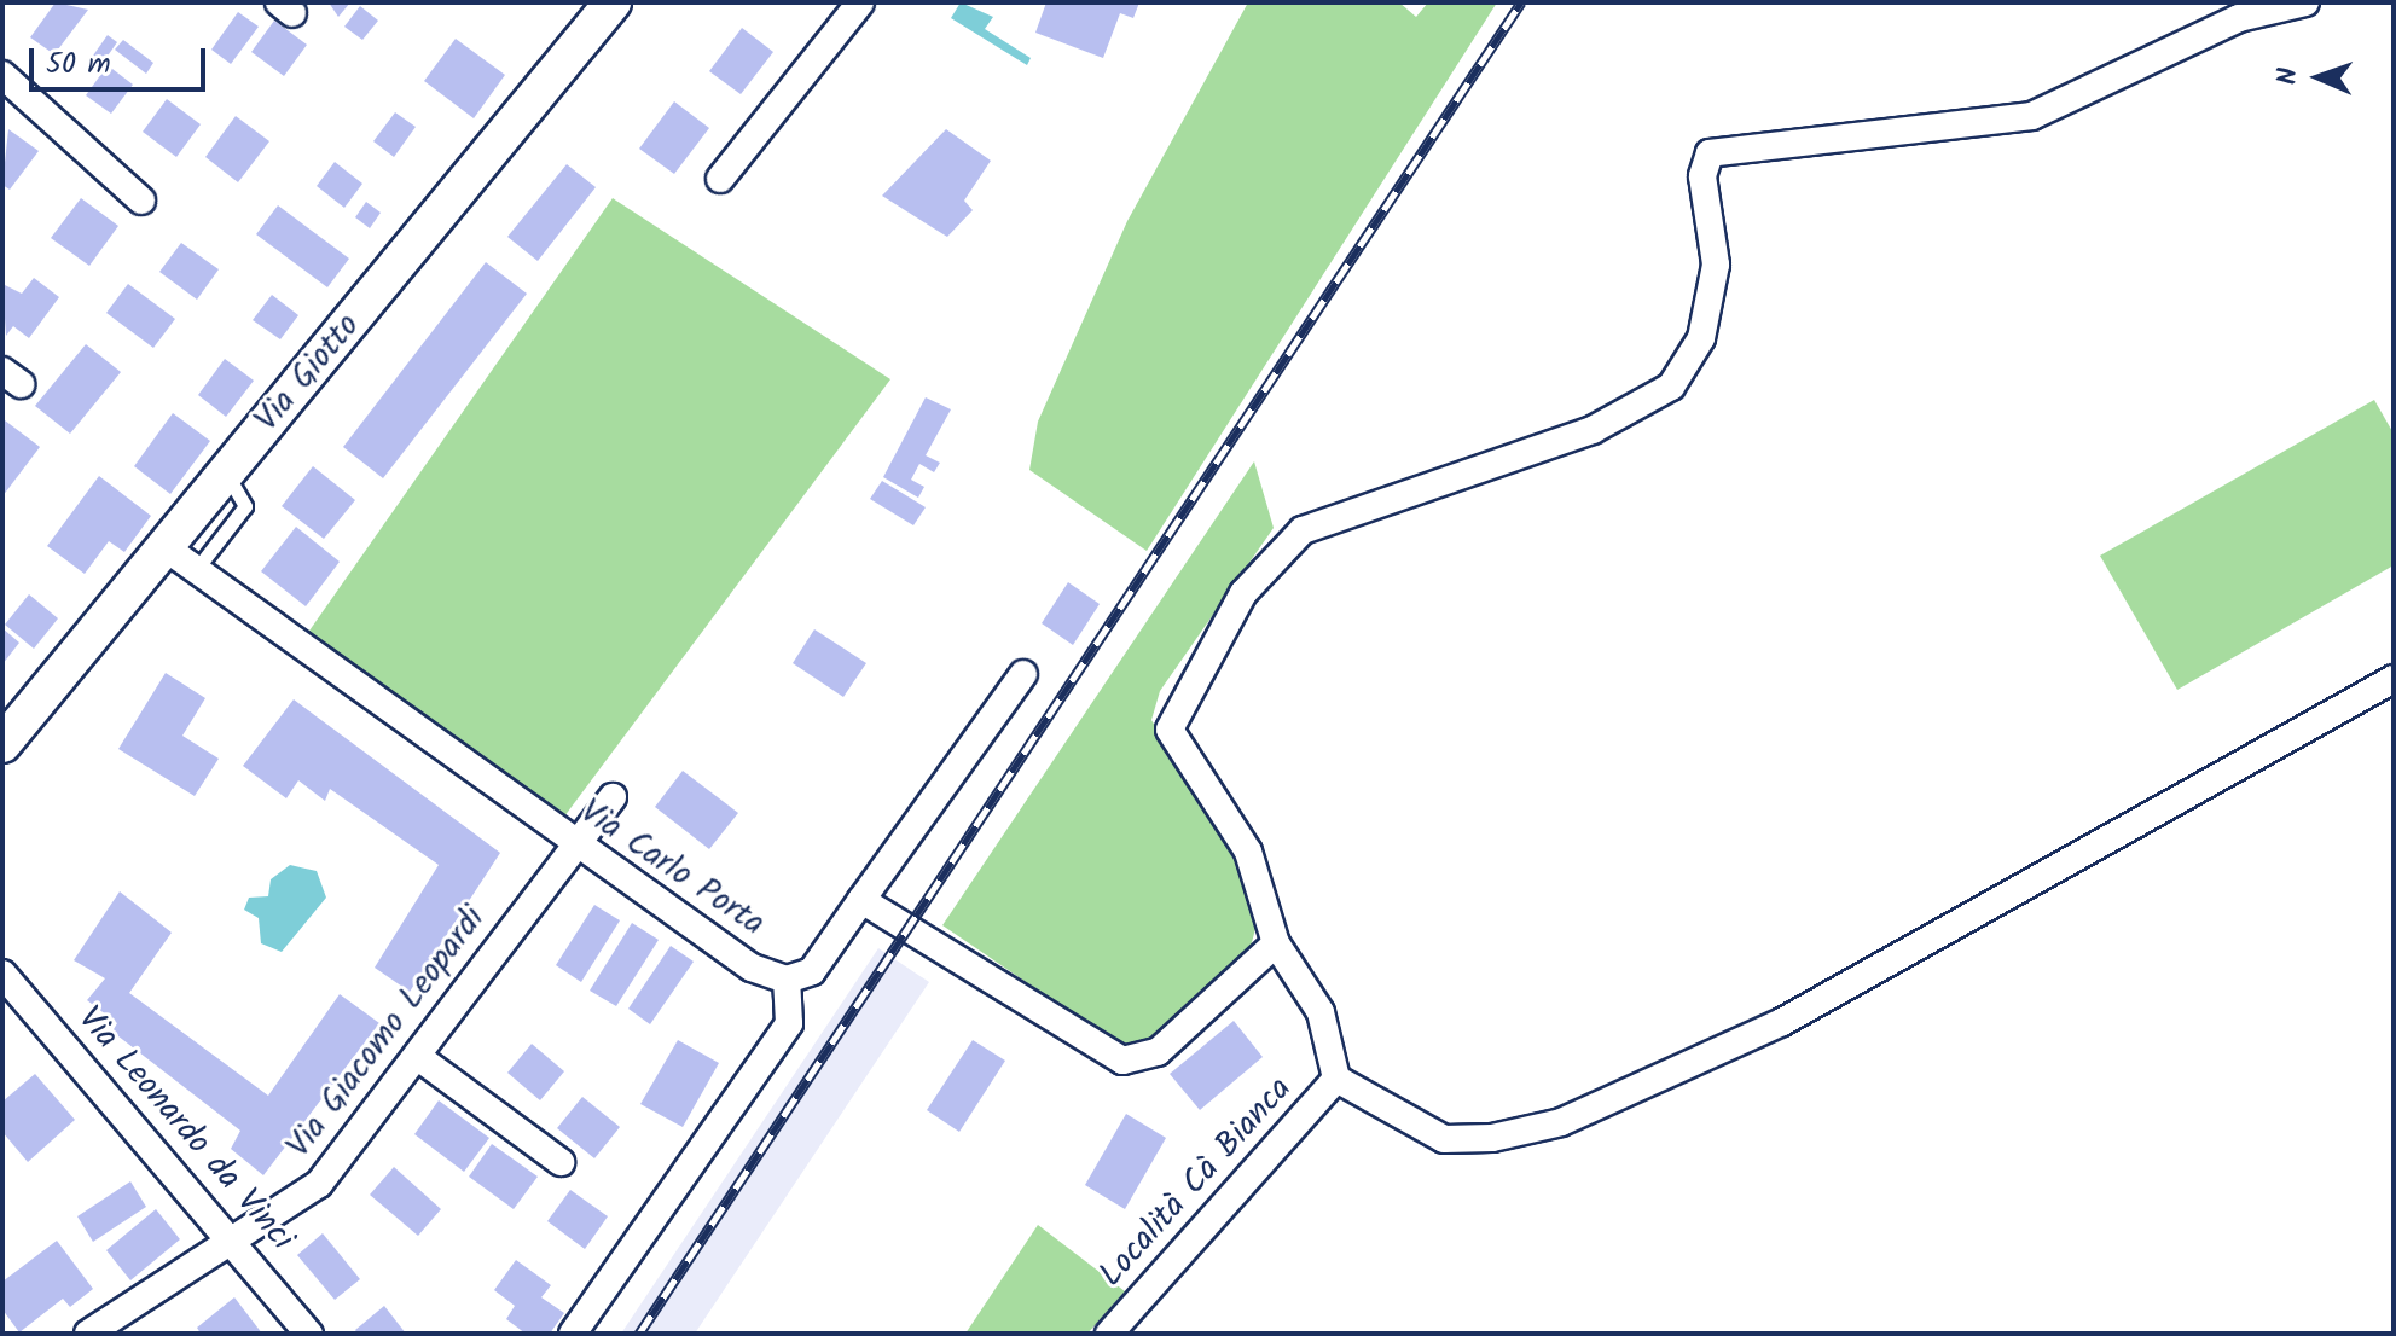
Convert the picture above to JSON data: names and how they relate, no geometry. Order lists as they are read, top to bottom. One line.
{"streets":{"street":["Via Giotto","Via Carlo Porta","Via Giacomo Leopardi","Via Leonardo da Vinci","Località Cà Bianca"]},"crossings":[["Via Giotto","Via Carlo Porta"],["Via Carlo Porta","Via Giacomo Leopardi"],["Via Giacomo Leopardi","Via Leonardo da Vinci"]],"scale_bar":"50 m","north":"left"}
